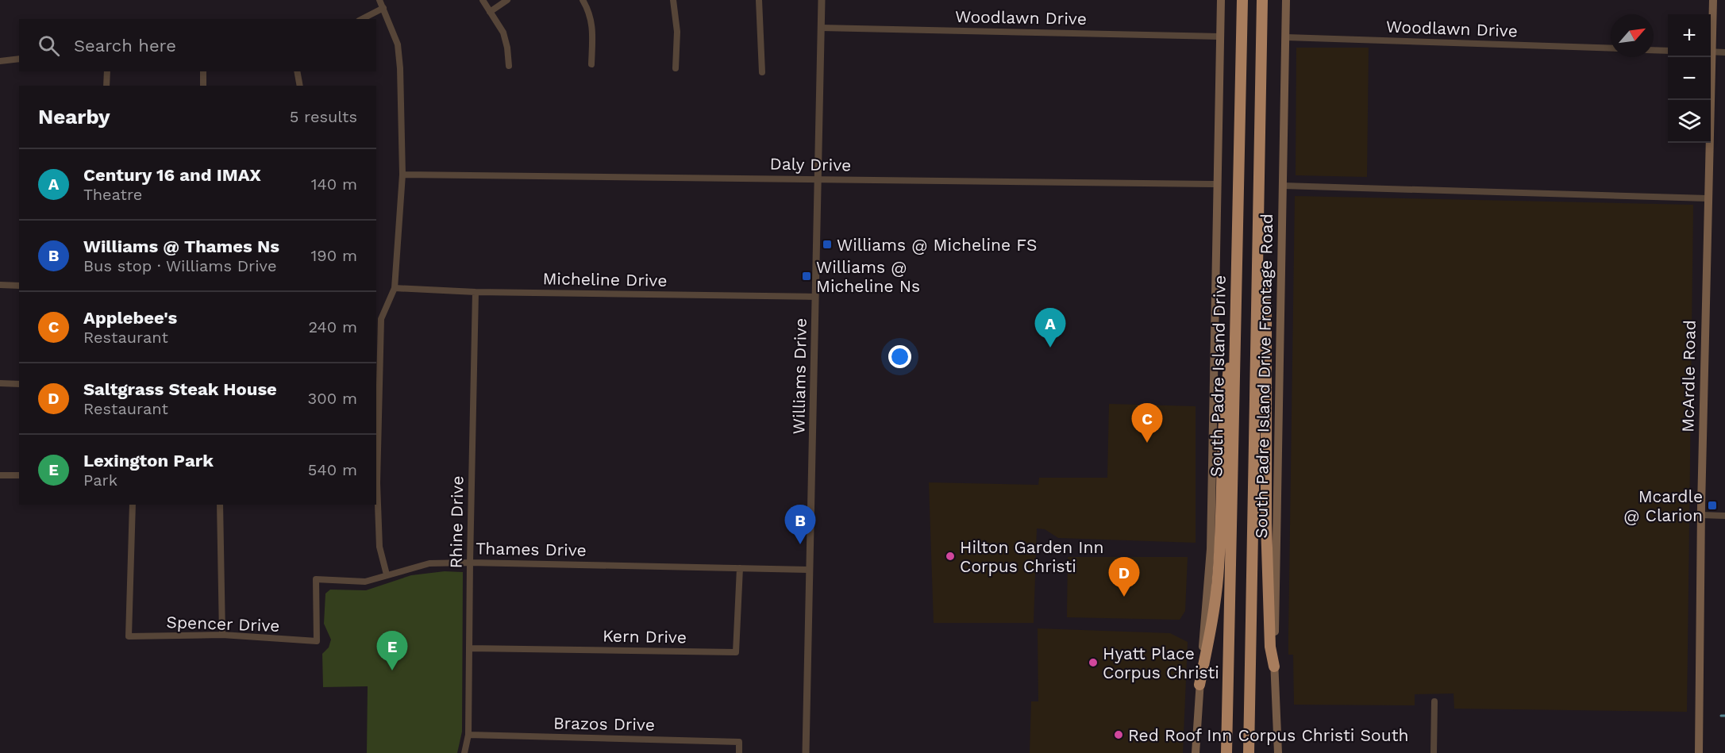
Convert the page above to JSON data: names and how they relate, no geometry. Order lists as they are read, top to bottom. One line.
{"streets":{"highway":["South Padre Island Drive"],"main road":["South Padre Island Drive Frontage Road","McArdle Road"],"street":["Woodlawn Drive","Daly Drive","Micheline Drive","Williams Drive","Rhine Drive","Thames Drive","Spencer Drive","Kern Drive","Brazos Drive"]},"crossings":[["Woodlawn Drive","Williams Drive"],["Woodlawn Drive","South Padre Island Drive Frontage Road"],["Daly Drive","Williams Drive"],["Micheline Drive","Williams Drive"],["Micheline Drive","Rhine Drive"],["Williams Drive","Thames Drive"],["Rhine Drive","Thames Drive"],["Rhine Drive","Kern Drive"],["Rhine Drive","Brazos Drive"],["Thames Drive","Spencer Drive"],["Thames Drive","Kern Drive"]],"places":{"transit":["Williams @ Micheline FS","Williams @ Micheline Ns","Mcardle @ Clarion"],"other":["Hilton Garden Inn Corpus Christi","Hyatt Place Corpus Christi","Red Roof Inn Corpus Christi South"]},"north":"top right","page":{"map_buttons":["+","−"],"search":"Search here","heading":["Nearby","5 results"],"list":[{"mark":"A","name":"Century 16 and IMAX","note":"Theatre","value":"140 m"},{"mark":"B","name":"Williams @ Thames Ns","note":"Bus stop · Williams Drive","value":"190 m"},{"mark":"C","name":"Applebee's","note":"Restaurant","value":"240 m"},{"mark":"D","name":"Saltgrass Steak House","note":"Restaurant","value":"300 m"},{"mark":"E","name":"Lexington Park","note":"Park","value":"540 m"}],"pins":["A","C","B","D","E"]}}
